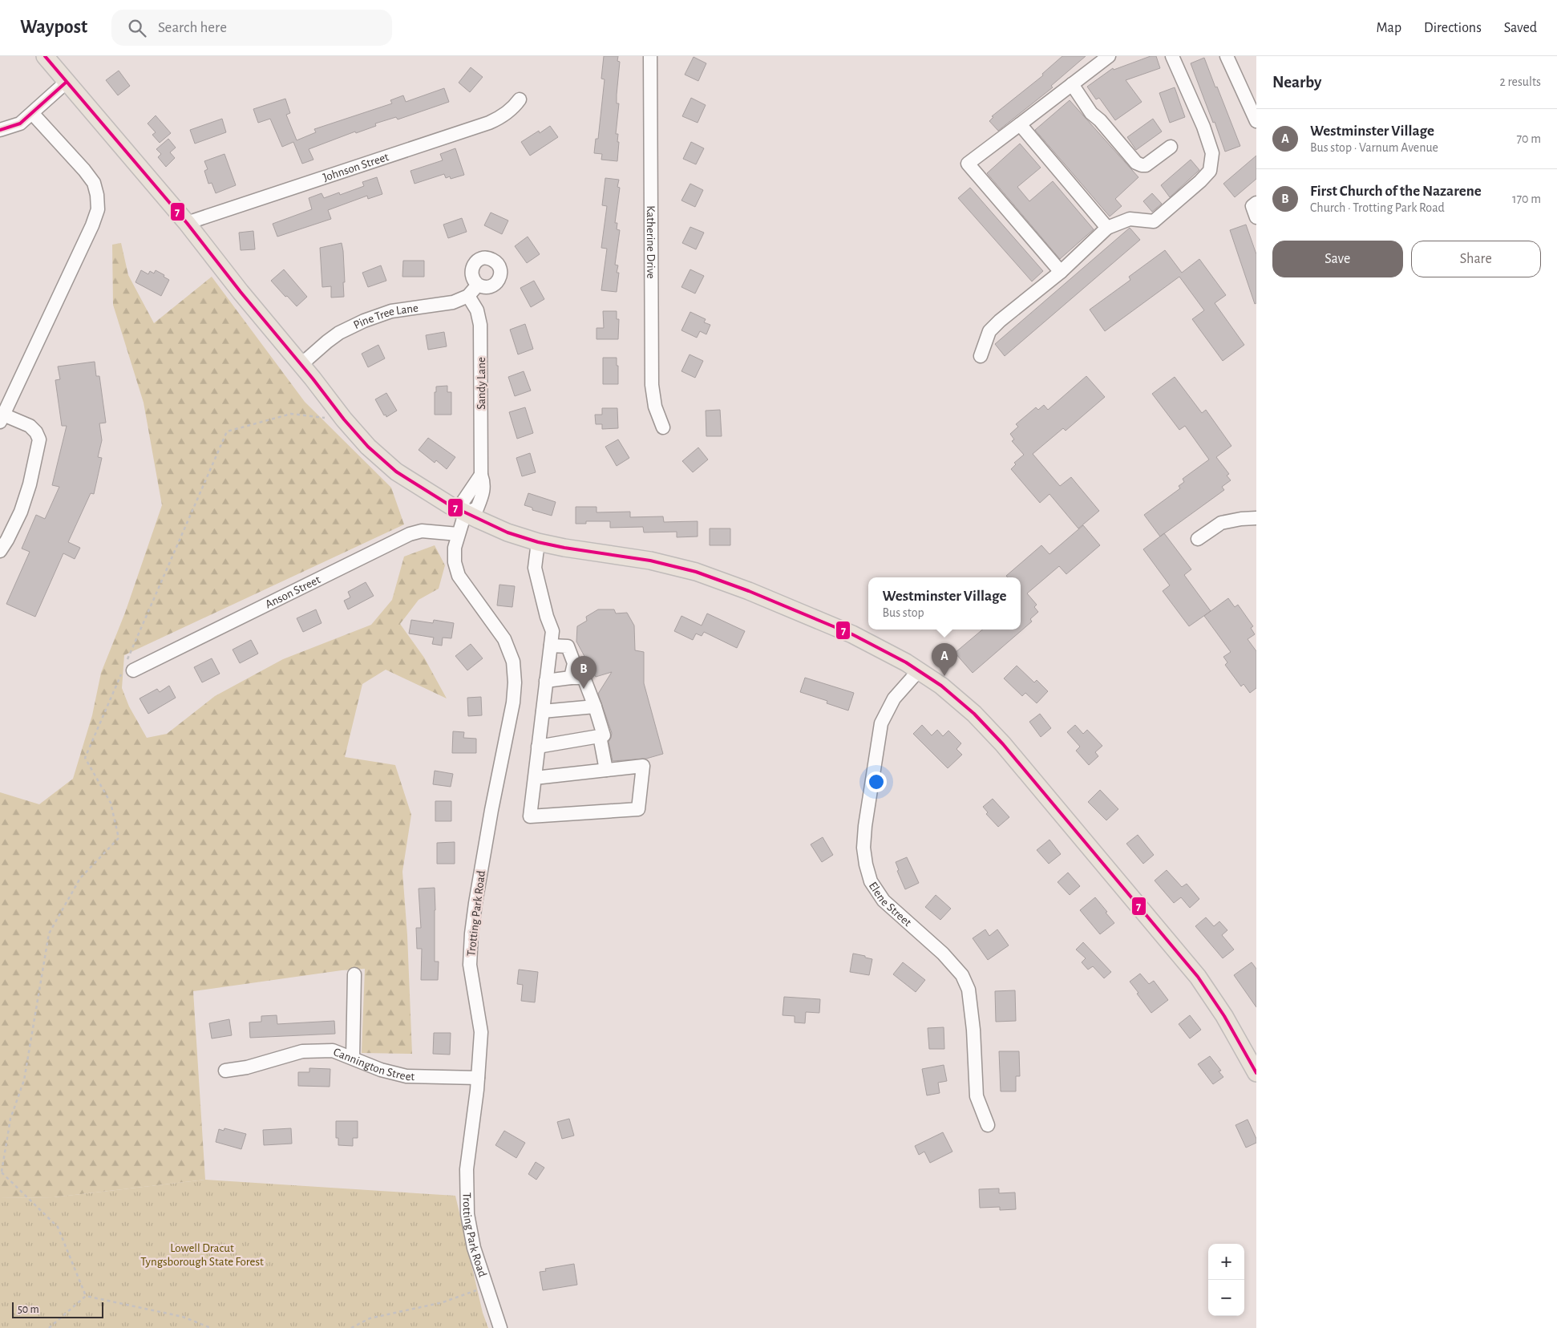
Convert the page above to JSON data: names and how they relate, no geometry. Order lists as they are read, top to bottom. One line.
{"streets":{"street":["Johnson Street","Katherine Drive","Pine Tree Lane","Sandy Lane","Anson Street","Elene Street","Trotting Park Road","Cannington Street"]},"crossings":[["Pine Tree Lane","Sandy Lane"],["Sandy Lane","Trotting Park Road"],["Anson Street","Trotting Park Road"],["Trotting Park Road","Cannington Street"]],"parks":["Lowell Dracut Tyngsborough State Forest"],"lines":["transit line 7"],"scale_bar":"50 m","page":{"header":"Waypost","search":"Search here","nav":["Map","Directions","Saved"],"heading":["Nearby","2 results"],"list":[{"mark":"A","name":"Westminster Village","note":"Bus stop · Varnum Avenue","value":"70 m"},{"mark":"B","name":"First Church of the Nazarene","note":"Church · Trotting Park Road","value":"170 m"}],"buttons":["Save","Share"],"popup":["Westminster Village","Bus stop"],"pins":["A","B"],"map_buttons":["+","−"],"scale":"50 m"}}
